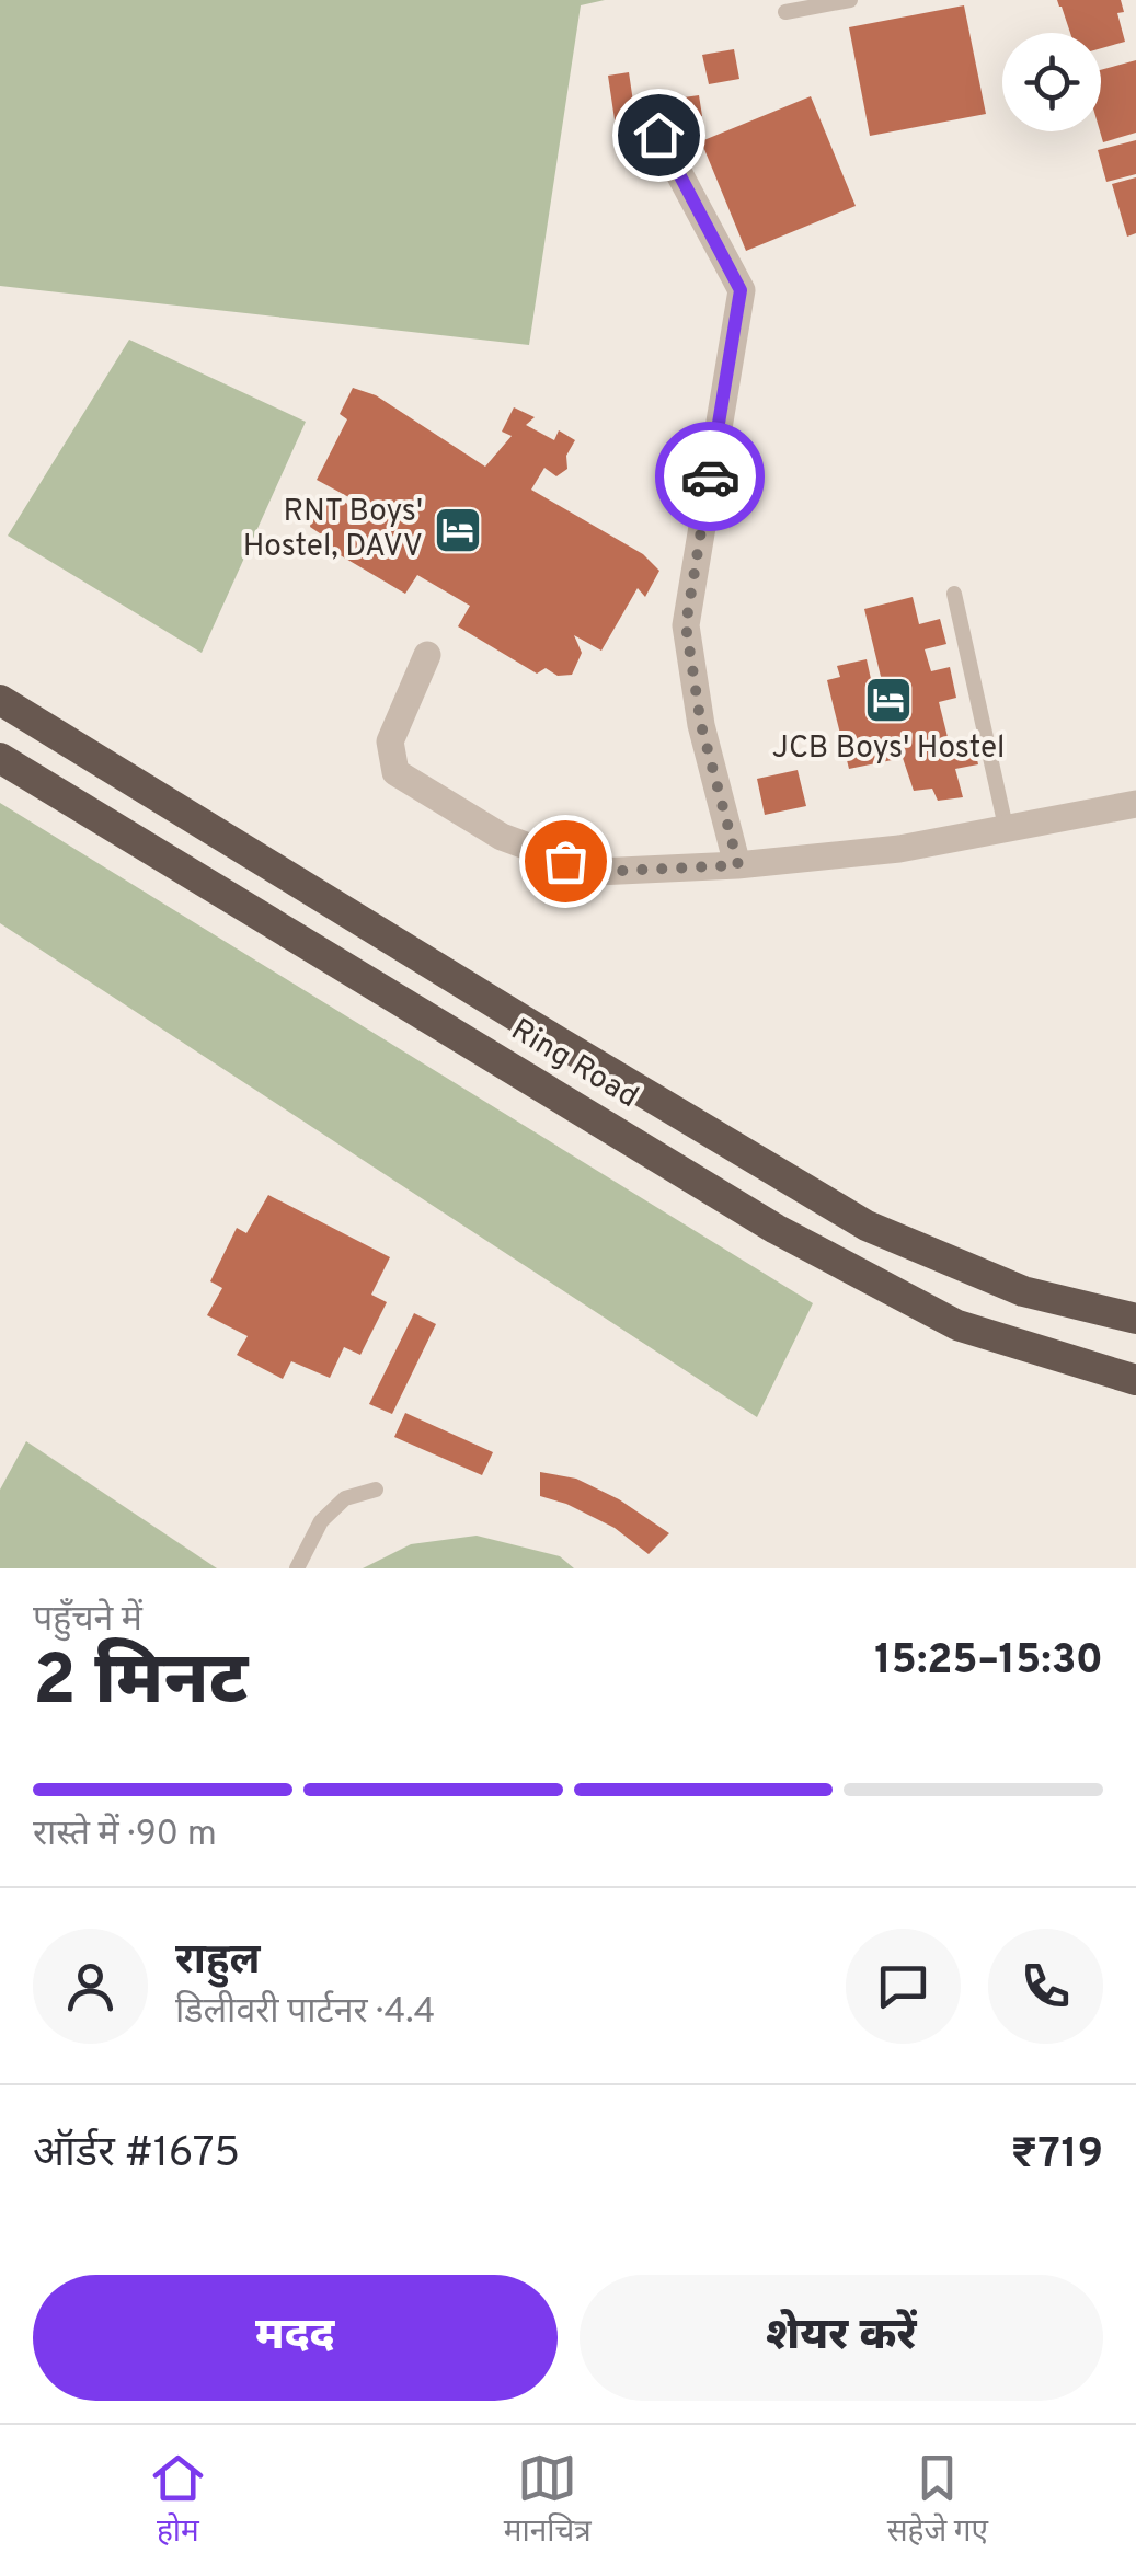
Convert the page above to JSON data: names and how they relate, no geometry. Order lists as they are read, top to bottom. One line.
{"streets":{"highway":["Ring Road"]},"places":{"hotel":["RNT Boys' Hostel, DAVV","JCB Boys' Hostel"]},"page":{"heading":["2 मिनट","पहुँचने में","15:25–15:30"],"panel":["राहुल","डिलीवरी पार्टनर · 4.4","ऑर्डर #1675","₹719"],"bar":"रास्ते में · 90 m","buttons":["मदद","शेयर करें"],"tabs":["होम","मानचित्र","सहेजे गए"]}}
